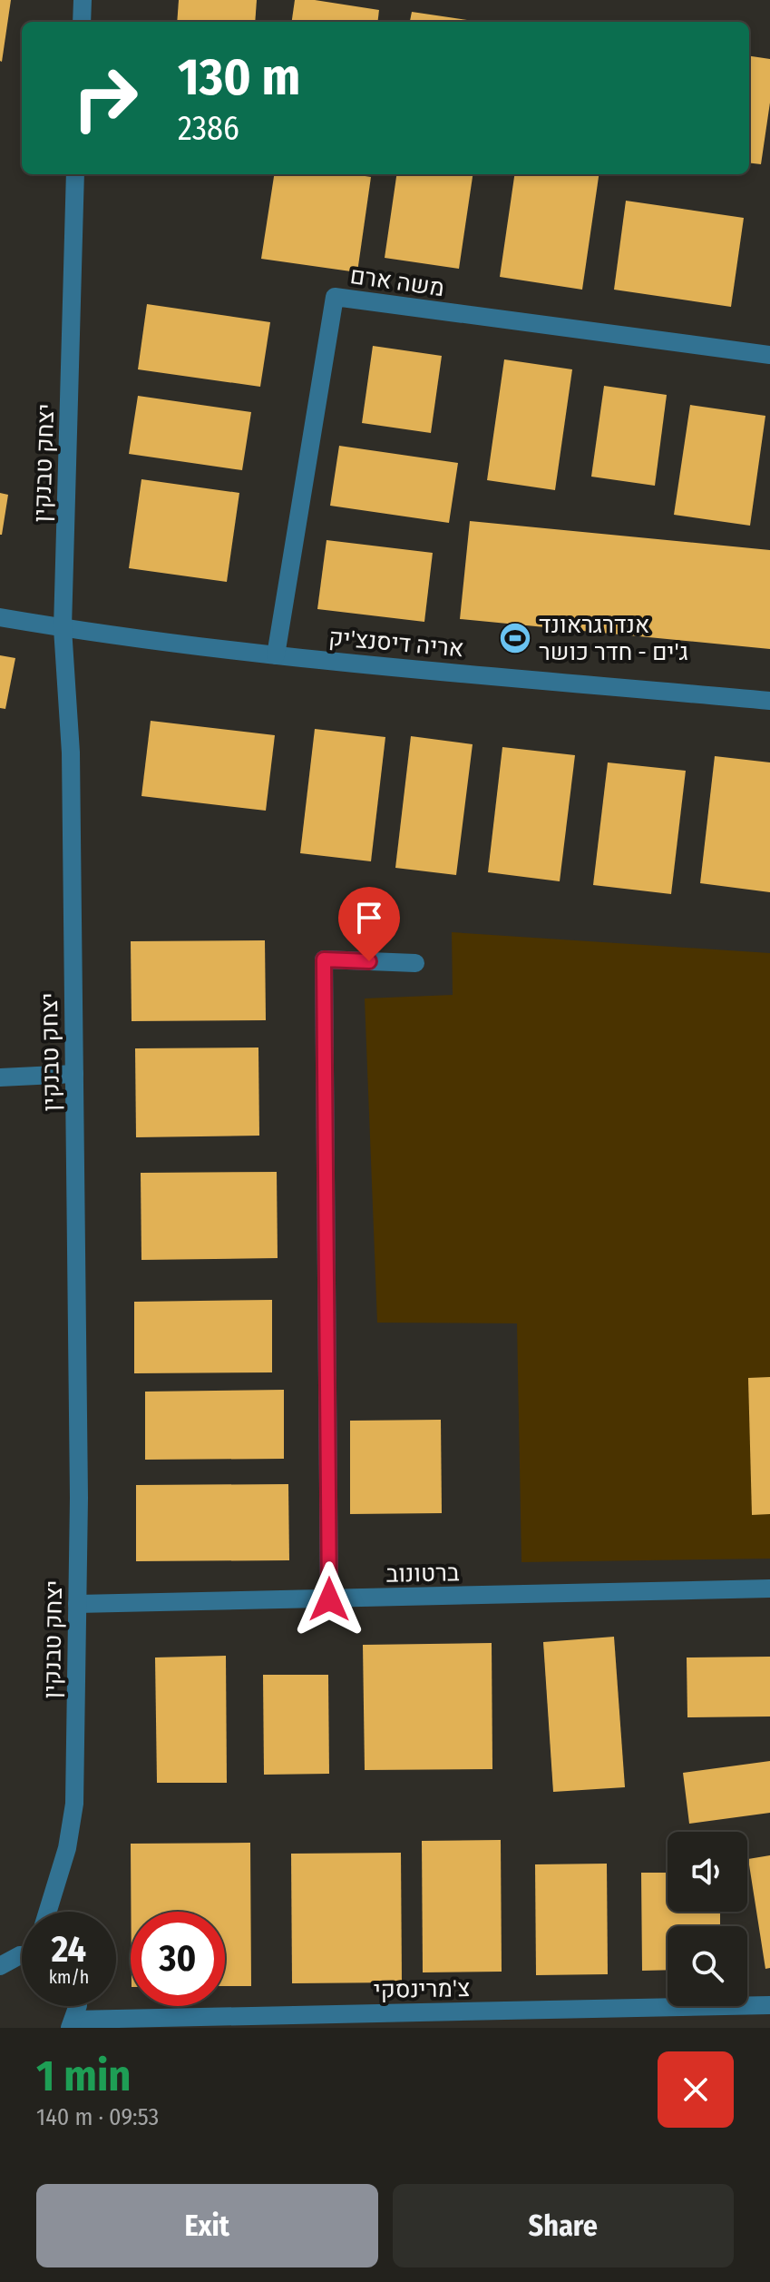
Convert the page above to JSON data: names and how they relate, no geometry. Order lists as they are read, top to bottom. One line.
{"streets":{"street":["משה ארם","יצחק טבנקין","אריה דיסנצ'יק","ברטונוב","צ'מרינסקי"]},"crossings":[["משה ארם","אריה דיסנצ'יק"],["יצחק טבנקין","אריה דיסנצ'יק"],["יצחק טבנקין","ברטונוב"]],"places":{"sports":["אנדרגראונד ג'ים - חדר כושר"]},"page":{"turn":["130 m","2386"],"speed":"24 km/h","limit":"30","heading":["1 min","140 m · 09:53"],"buttons":["Exit","Share"]}}
